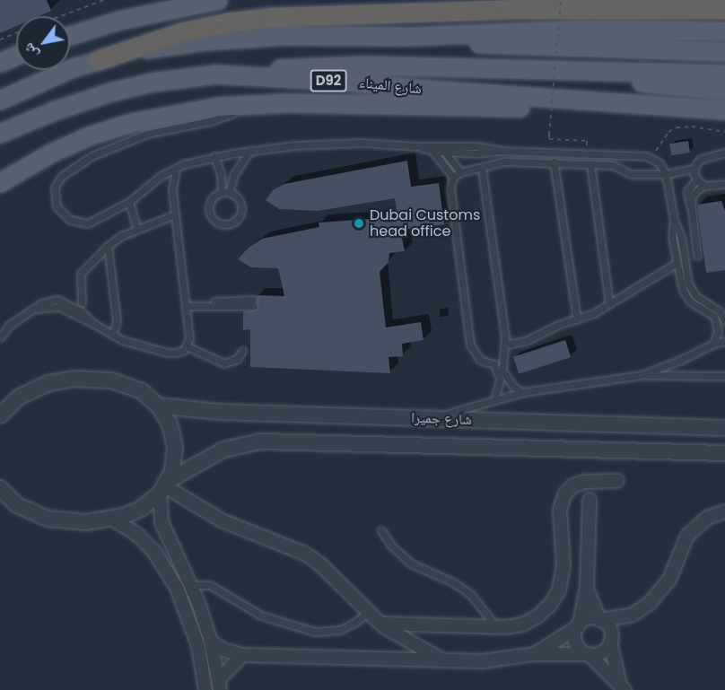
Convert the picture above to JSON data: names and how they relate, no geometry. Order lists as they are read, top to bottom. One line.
{"streets":{"main road":["D92","شارع الميناء"],"street":["شارع جميرا"]},"places":["Dubai Customs head office"],"north":"bottom left"}
